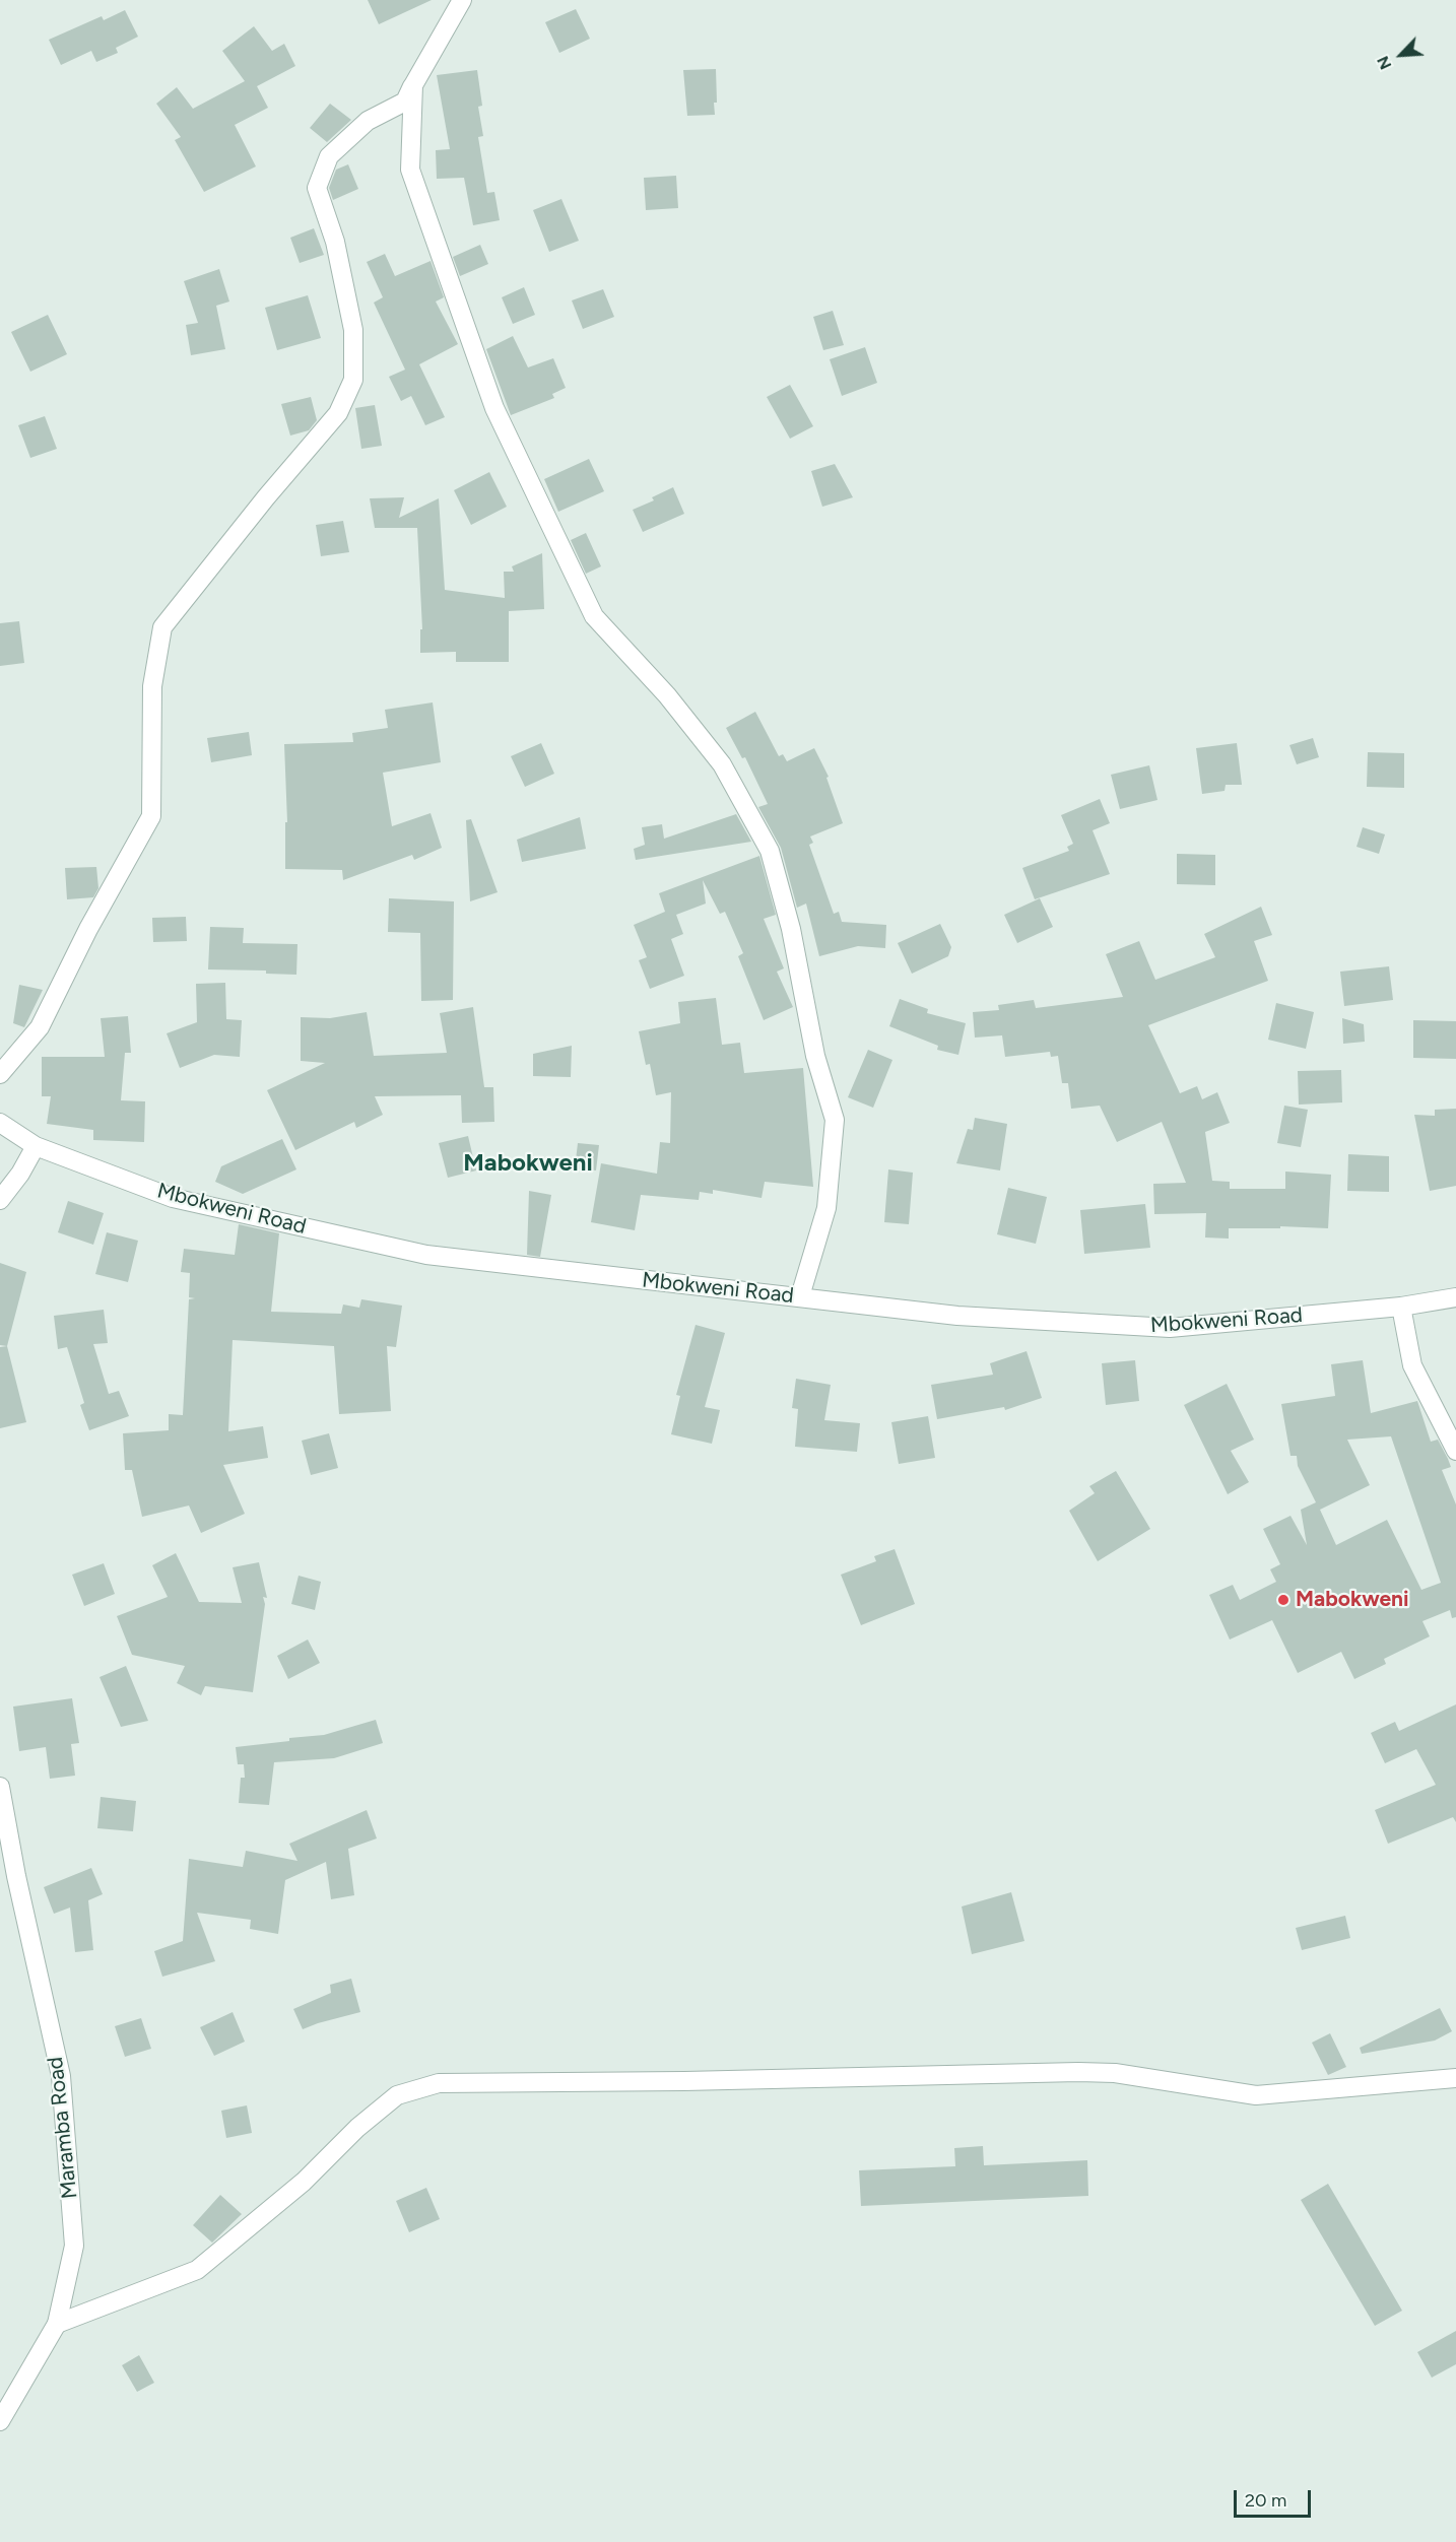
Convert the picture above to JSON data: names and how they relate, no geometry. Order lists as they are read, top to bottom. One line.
{"streets":{"street":["Mbokweni Road","Maramba Road"]},"districts":["Mabokweni"],"places":["Mabokweni"],"scale_bar":"20 m","north":"bottom left"}
